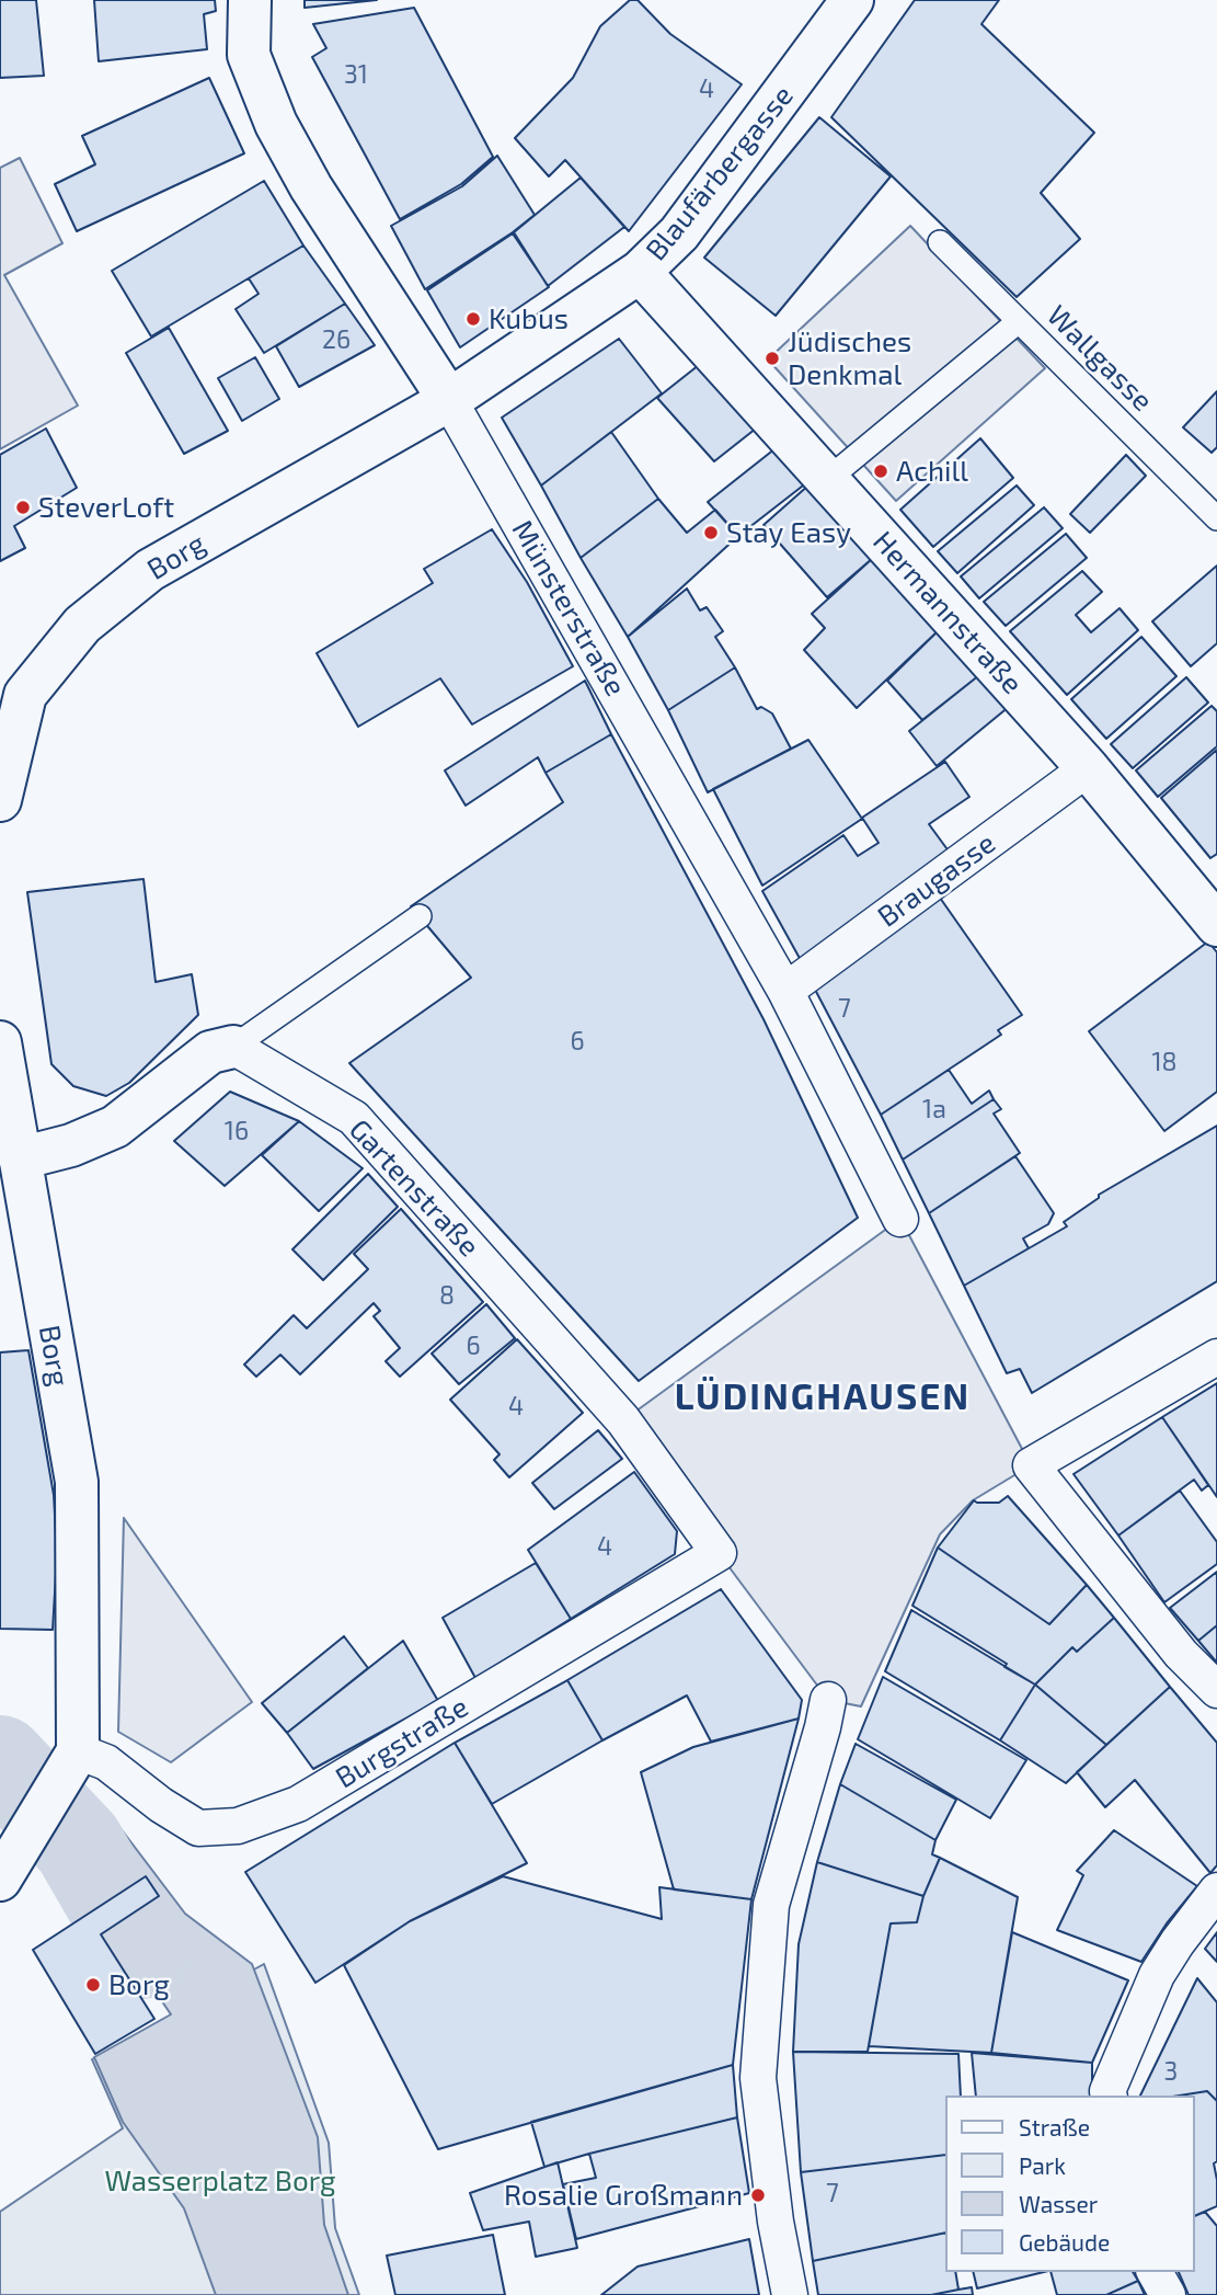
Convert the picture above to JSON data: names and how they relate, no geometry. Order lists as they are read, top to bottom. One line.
{"streets":{"street":["Blaufärbergasse","Borg","Münsterstraße","Hermannstraße","Braugasse","Gartenstraße","Burgstraße"],"lane":["Wallgasse"]},"crossings":[["Blaufärbergasse","Borg"],["Blaufärbergasse","Münsterstraße"],["Blaufärbergasse","Hermannstraße"],["Borg","Münsterstraße"],["Borg","Burgstraße"],["Münsterstraße","Braugasse"],["Hermannstraße","Braugasse"],["Gartenstraße","Burgstraße"]],"districts":["LÜDINGHAUSEN"],"parks":["Wasserplatz Borg"],"places":["Kubus","Jüdisches Denkmal","Achill","SteverLoft","Stay Easy","Borg","Rosalie Großmann"],"house_numbers":["31","4","26","7","6","18","1a","16","8","6","4","4","3","7"],"legend":["Straße","Park","Wasser","Gebäude"]}
